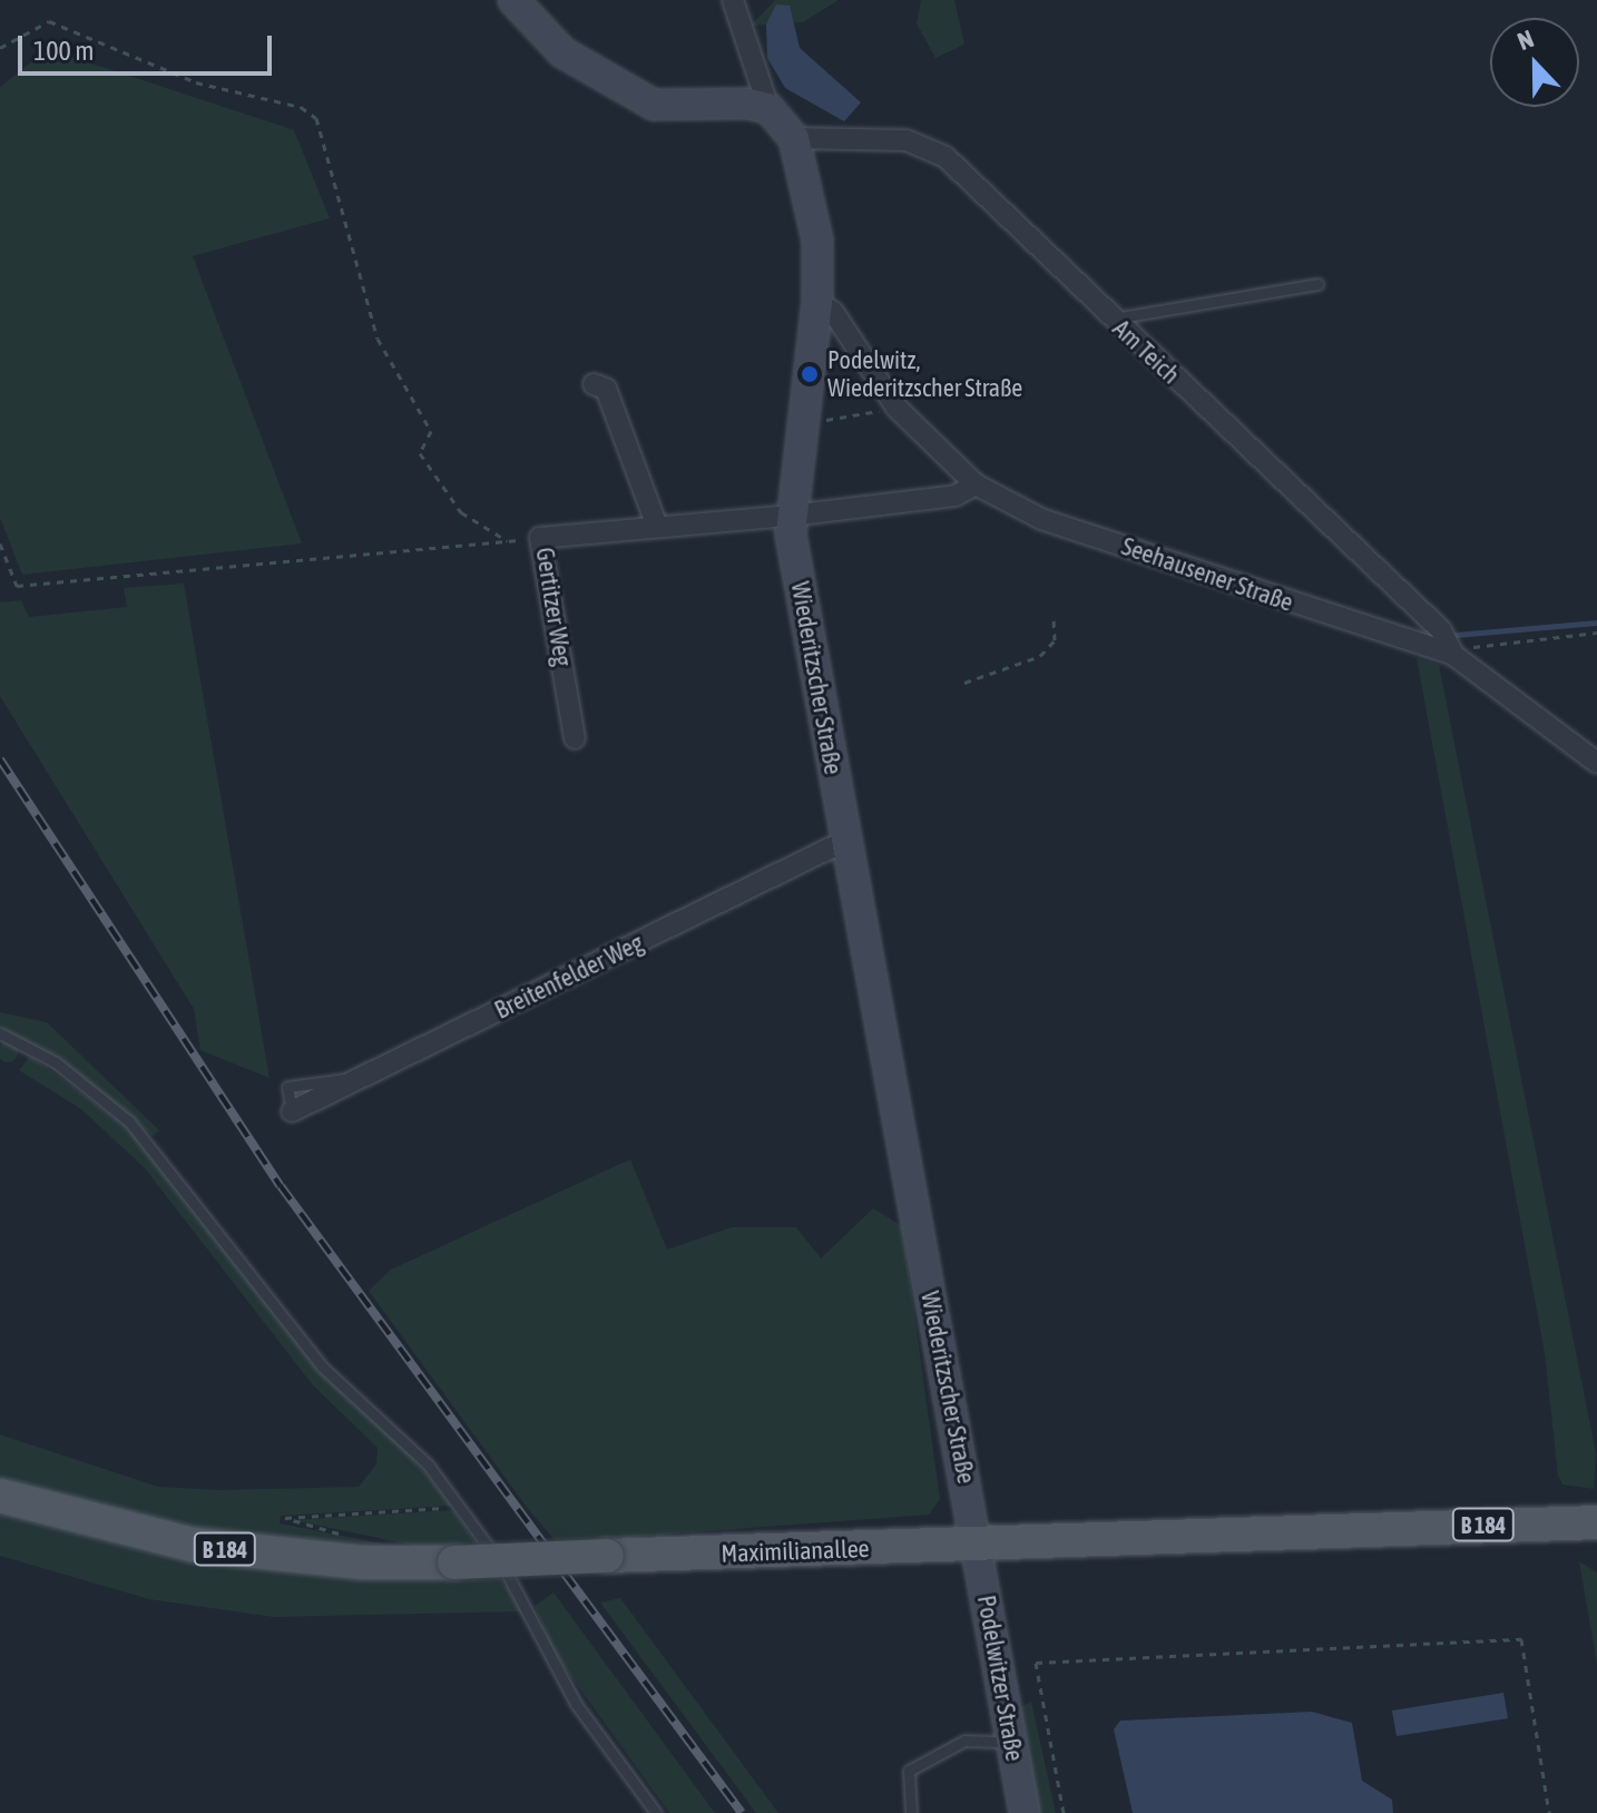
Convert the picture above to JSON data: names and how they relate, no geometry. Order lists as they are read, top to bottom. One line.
{"streets":{"main road":["B 184","Maximilianallee"],"street":["Am Teich","Seehausener Straße","Gertitzer Weg","Wiederitzscher Straße","Breitenfelder Weg","Podelwitzer Straße"]},"crossings":[["Am Teich","Seehausener Straße"],["Am Teich","Wiederitzscher Straße"],["Seehausener Straße","Wiederitzscher Straße"],["Gertitzer Weg","Wiederitzscher Straße"],["Wiederitzscher Straße","Breitenfelder Weg"],["Wiederitzscher Straße","Maximilianallee"],["Wiederitzscher Straße","Podelwitzer Straße"],["Maximilianallee","Podelwitzer Straße"]],"places":["Podelwitz, Wiederitzscher Straße"],"scale_bar":"100 m","north":"top"}
